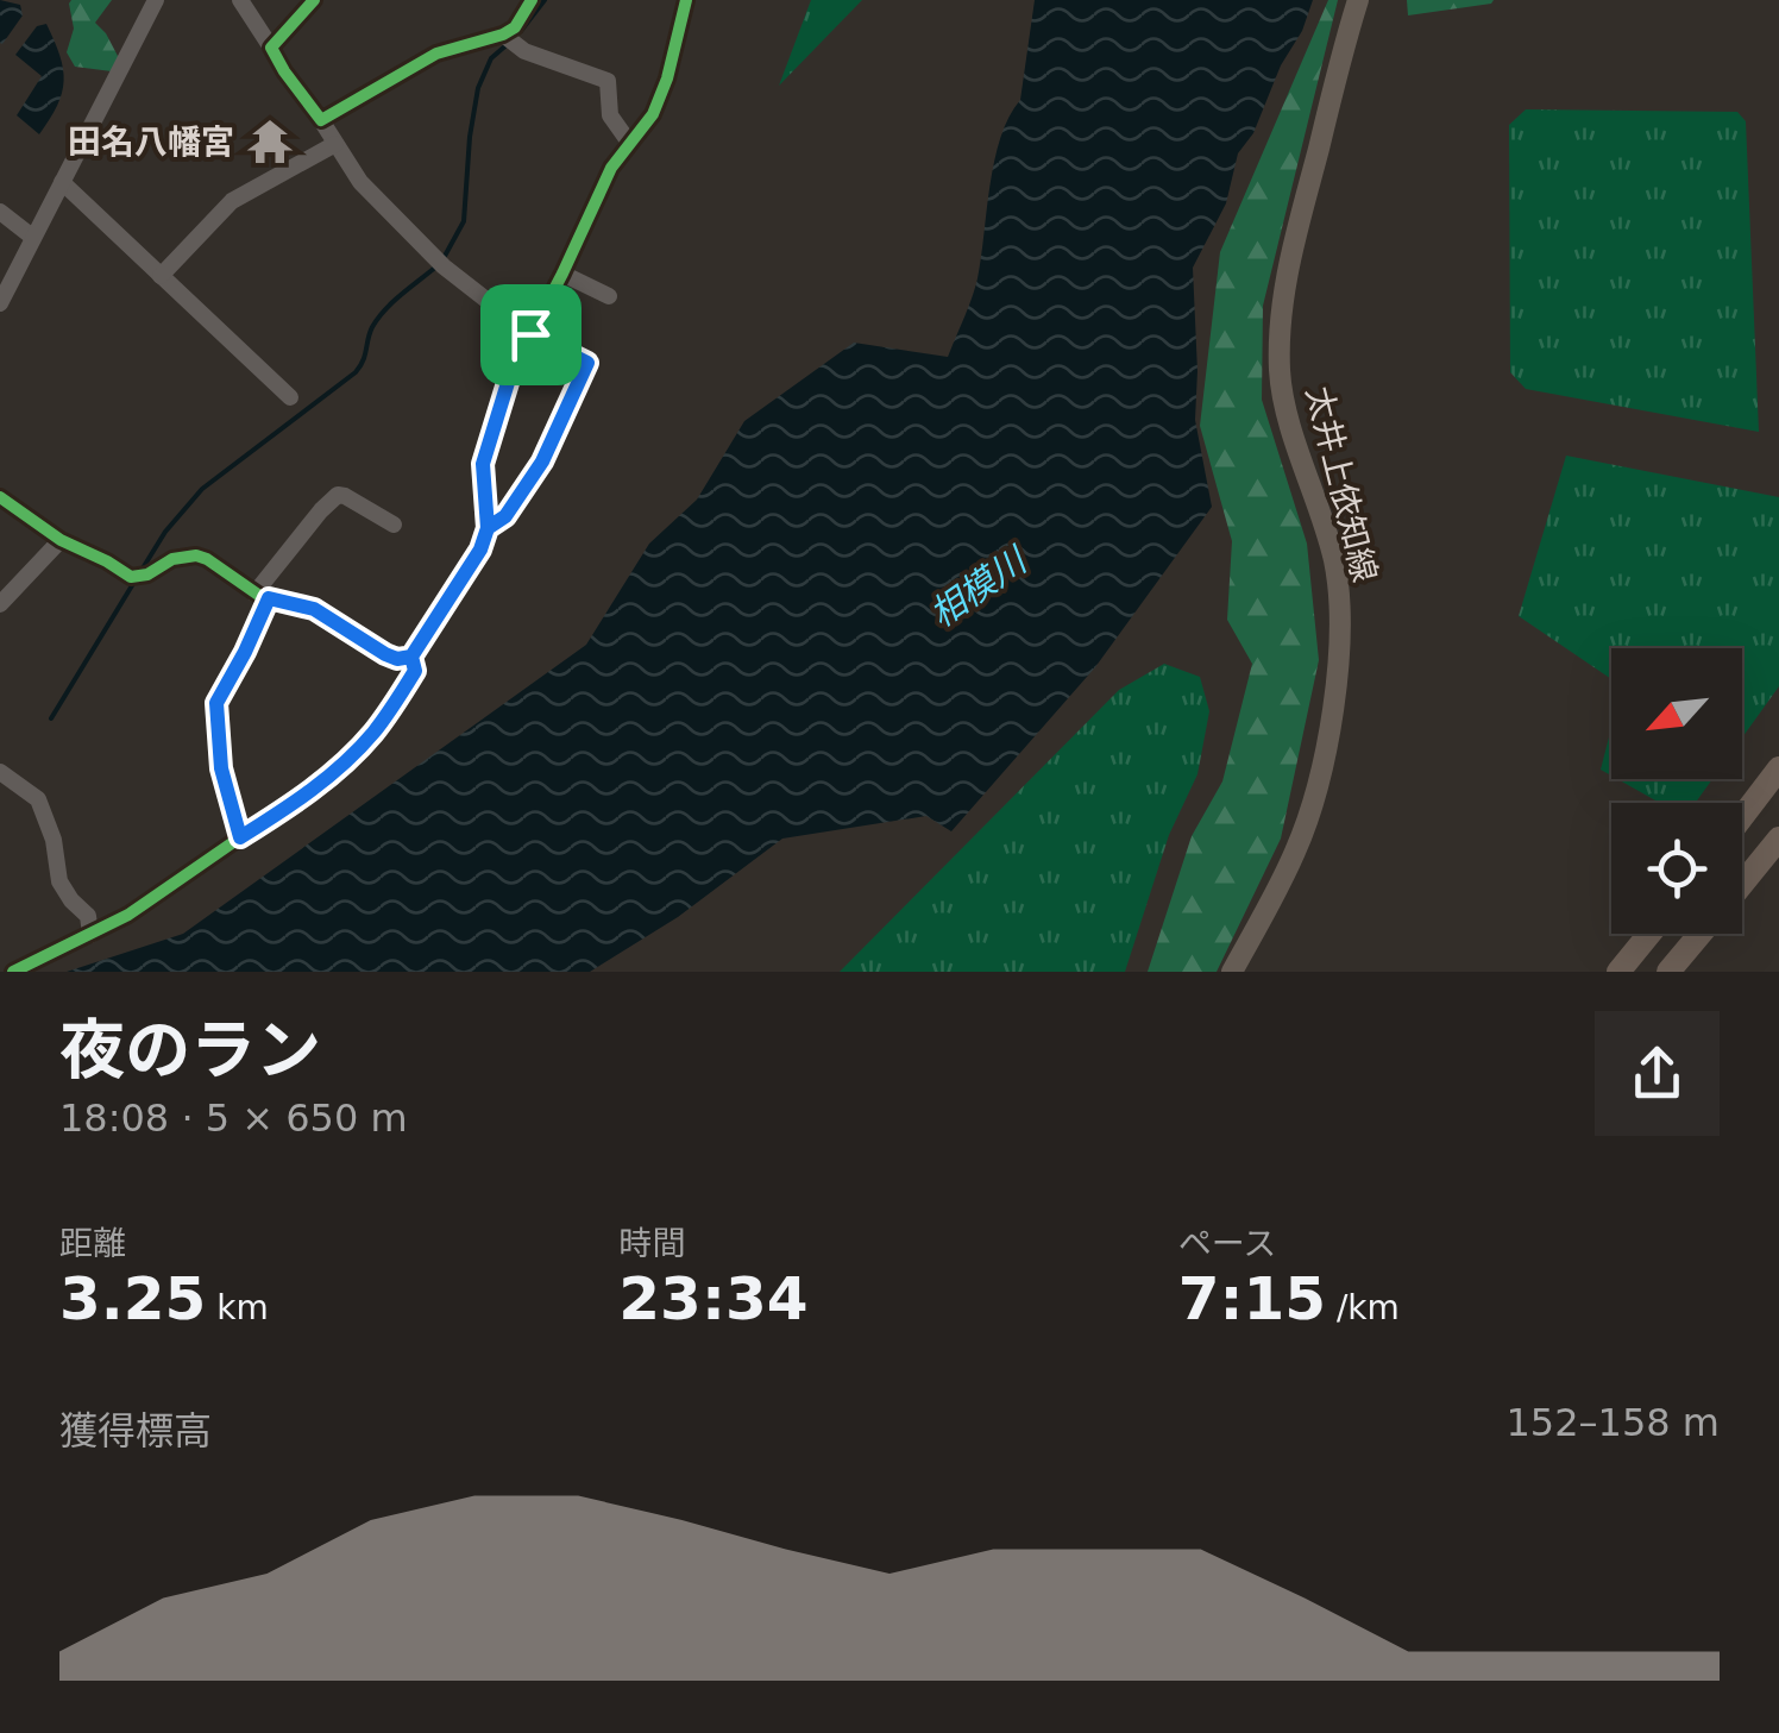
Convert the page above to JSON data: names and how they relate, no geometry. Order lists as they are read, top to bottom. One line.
{"streets":{"main road":["太井上依知線"]},"water":["相模川"],"places":{"temple":["田名八幡宮"]},"north":"bottom left","page":{"heading":["夜のラン","18:08 · 5 × 650 m"],"stats":[["距離","3.25 km"],["時間","23:34"],["ペース","7:15 /km"]],"chart":["獲得標高","152–158 m"]}}
